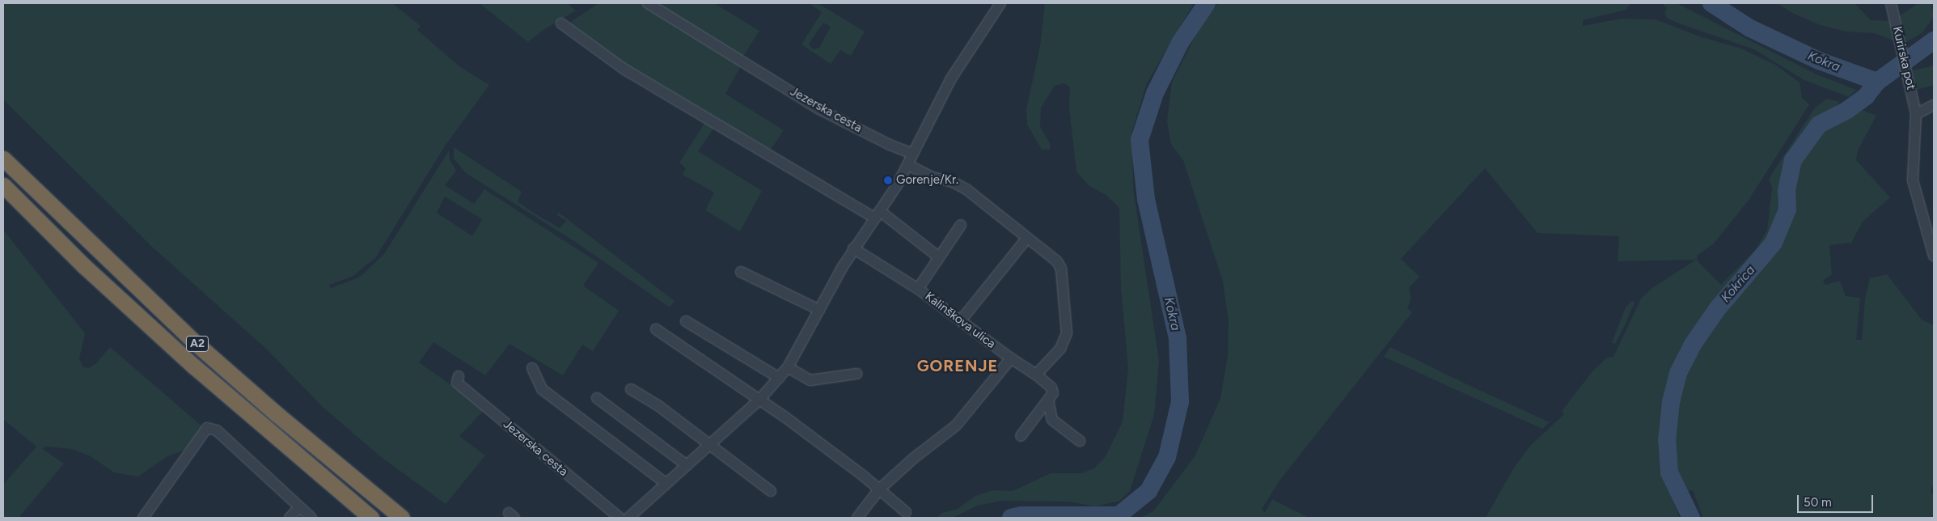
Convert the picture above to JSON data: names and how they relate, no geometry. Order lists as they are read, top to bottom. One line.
{"streets":{"highway":["A2"],"street":["Kurirska pot","Jezerska cesta","Kalinškova ulica"]},"districts":["GORENJE"],"water":["Kokra","Kokrica"],"places":["Gorenje/Kr."],"scale_bar":"50 m"}
